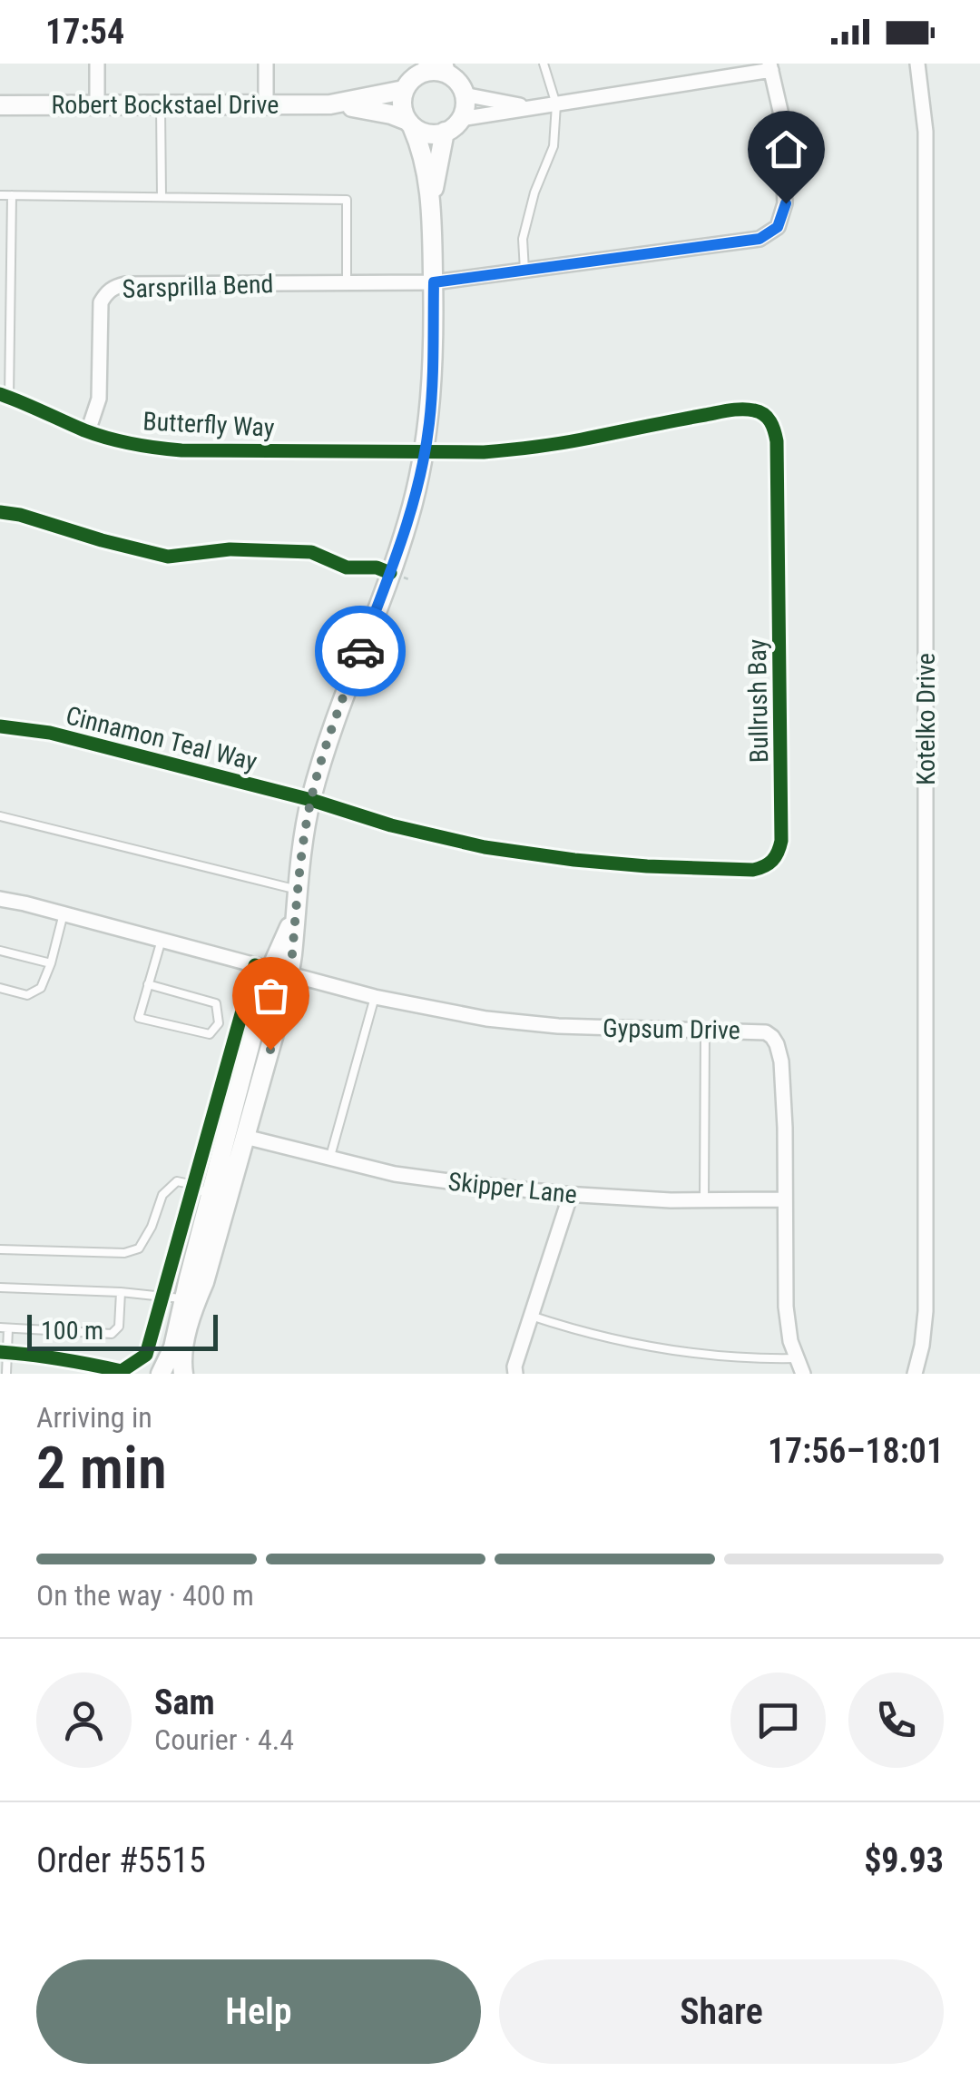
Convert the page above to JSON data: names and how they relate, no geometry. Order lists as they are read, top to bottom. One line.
{"streets":{"street":["Robert Bockstael Drive","Sarsprilla Bend","Butterfly Way","Bullrush Bay","Kotelko Drive","Cinnamon Teal Way","Gypsum Drive","Skipper Lane"]},"crossings":[["Sarsprilla Bend","Butterfly Way"],["Butterfly Way","Bullrush Bay"],["Bullrush Bay","Cinnamon Teal Way"],["Gypsum Drive","Skipper Lane"]],"scale_bar":"100 m","page":{"status":"17:54","scale":"100 m","heading":["2 min","Arriving in","17:56–18:01"],"panel":["Sam","Courier · 4.4","Order #5515","$9.93"],"bar":"On the way · 400 m","buttons":["Help","Share"]}}
